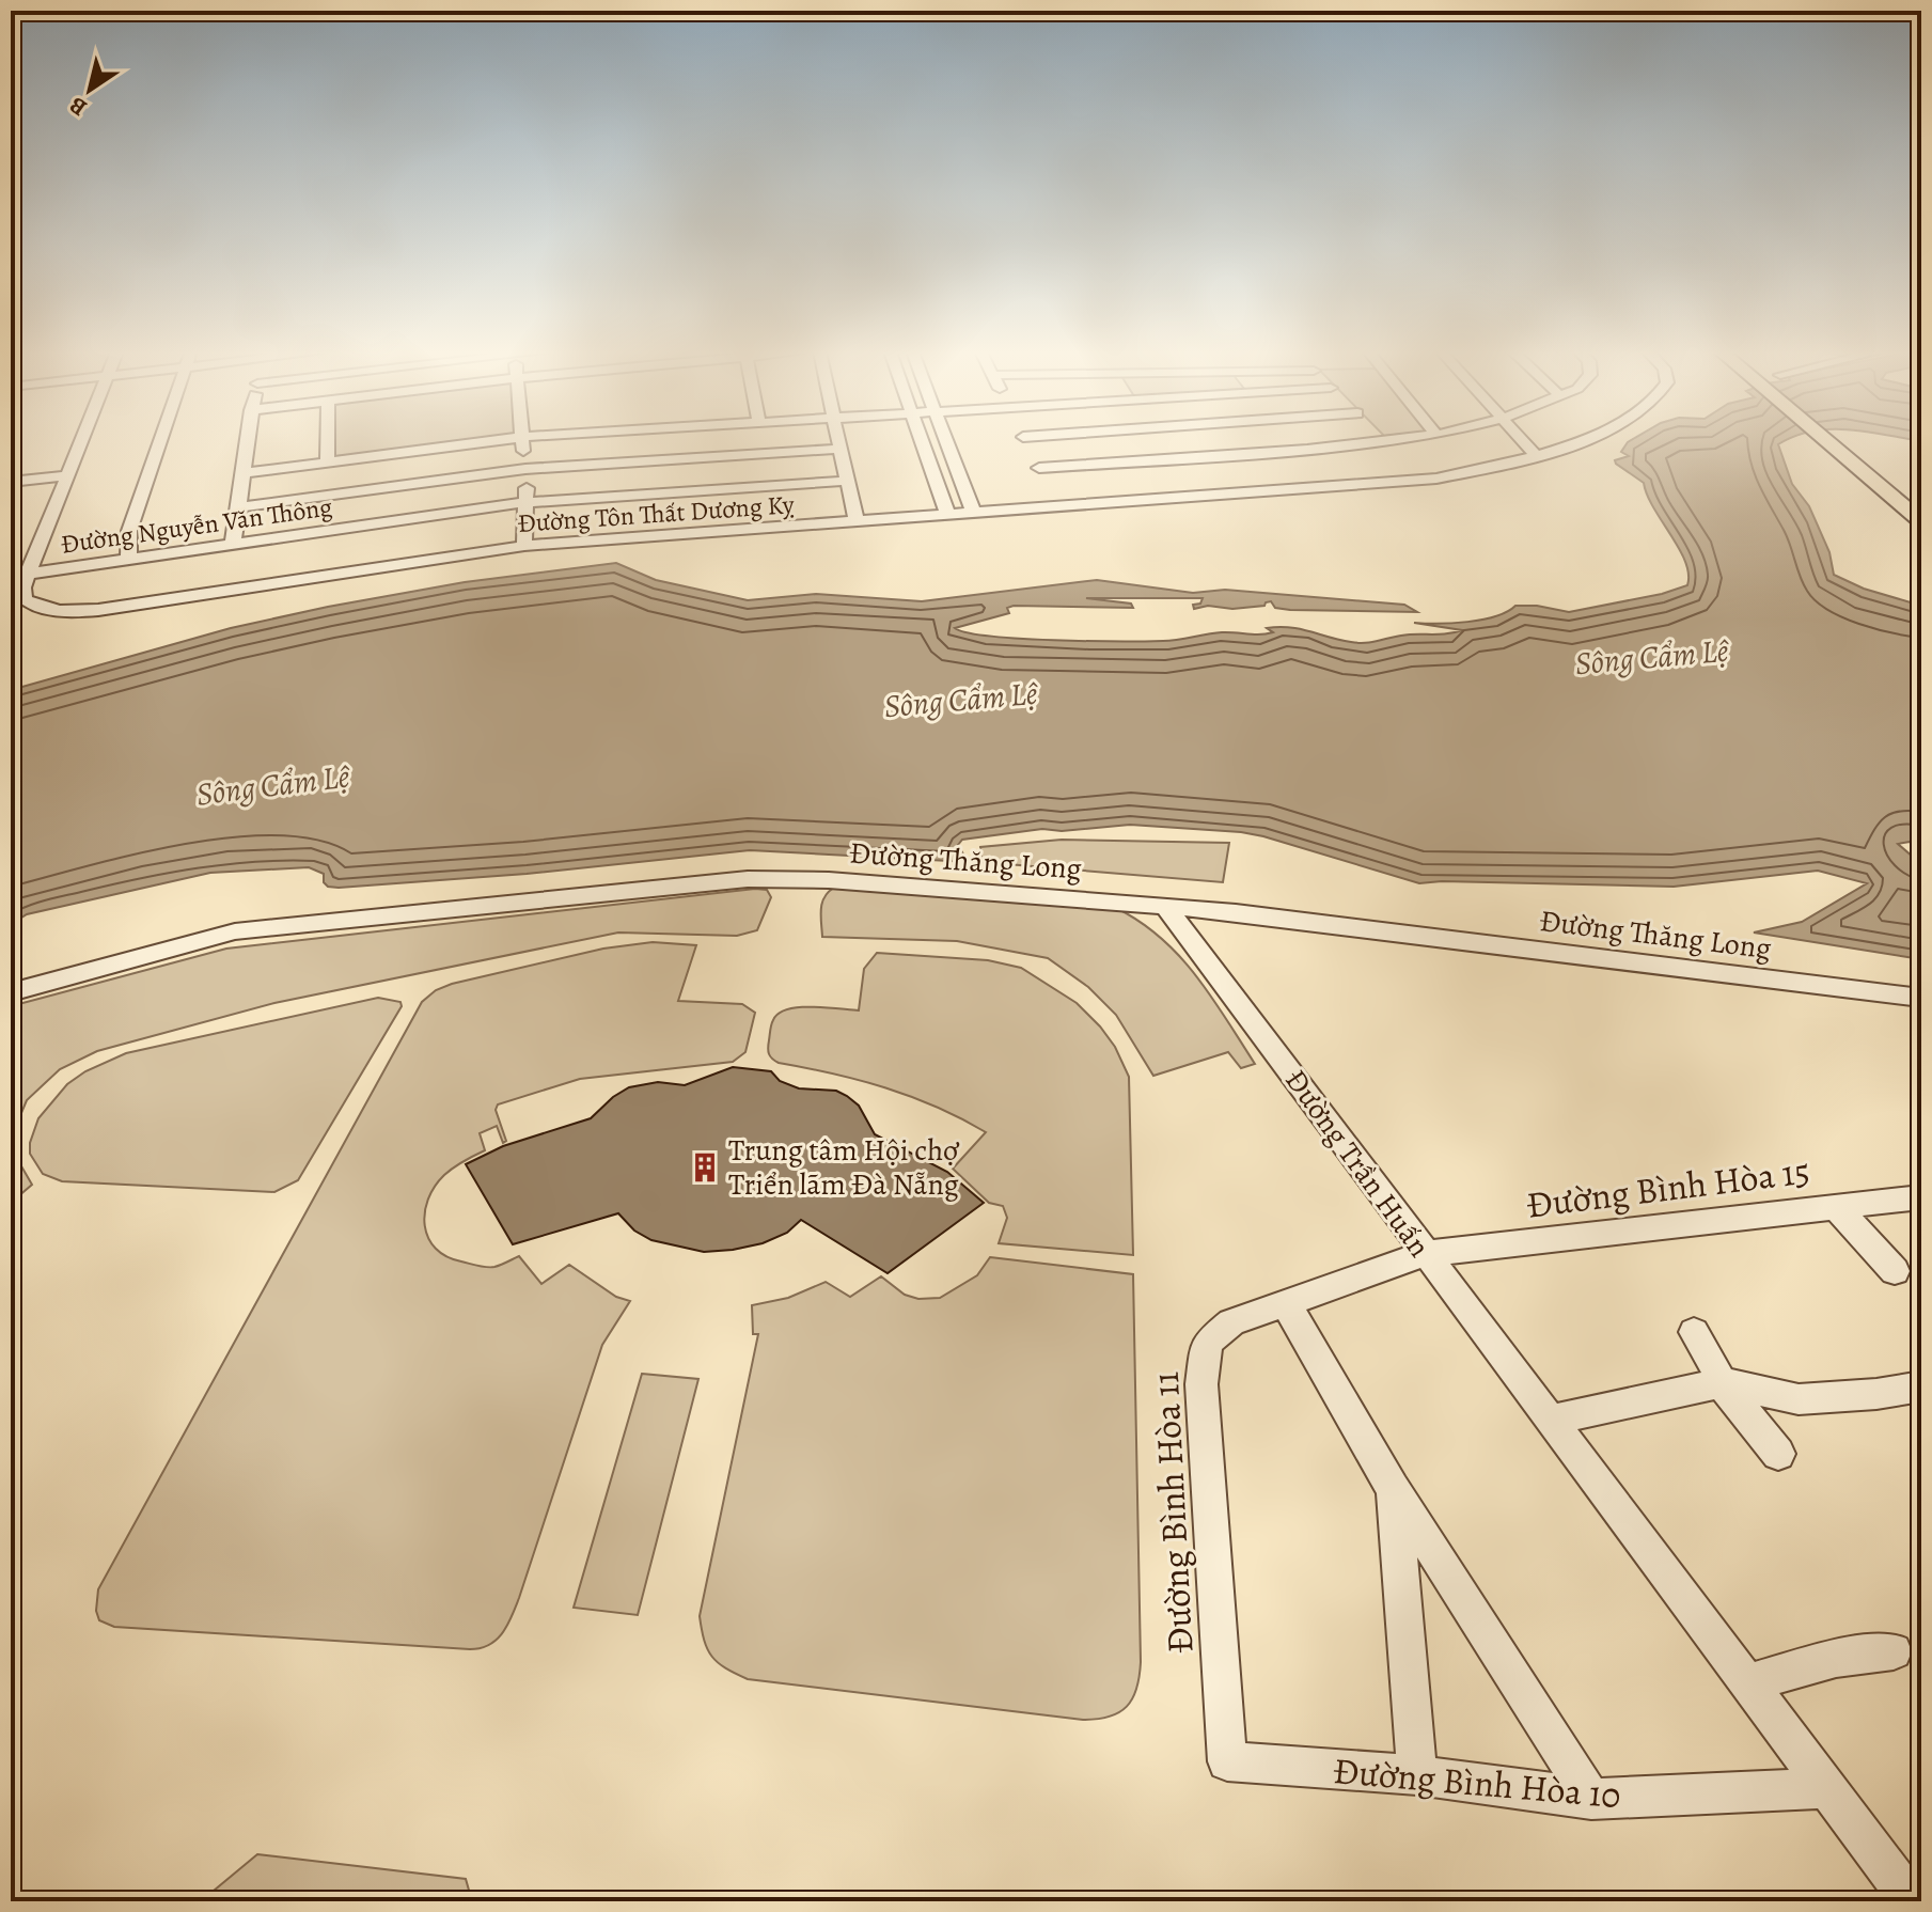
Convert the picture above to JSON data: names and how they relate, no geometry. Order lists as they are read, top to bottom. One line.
{"streets":{"street":["Đường Tôn Thất Dương Kỵ","Đường Nguyễn Văn Thông","Đường Thăng Long","Đường Trần Huấn","Đường Bình Hòa 15","Đường Bình Hòa 11","Đường Bình Hòa 10"]},"crossings":[["Đường Tôn Thất Dương Kỵ","Đường Nguyễn Văn Thông"],["Đường Thăng Long","Đường Trần Huấn"],["Đường Trần Huấn","Đường Bình Hòa 15"],["Đường Trần Huấn","Đường Bình Hòa 11"],["Đường Trần Huấn","Đường Bình Hòa 10"],["Đường Bình Hòa 15","Đường Bình Hòa 11"],["Đường Bình Hòa 11","Đường Bình Hòa 10"]],"water":["Sông Cẩm Lệ"],"places":{"building":["Trung tâm Hội chợ Triển lãm Đà Nẵng"]},"north":"bottom left"}
